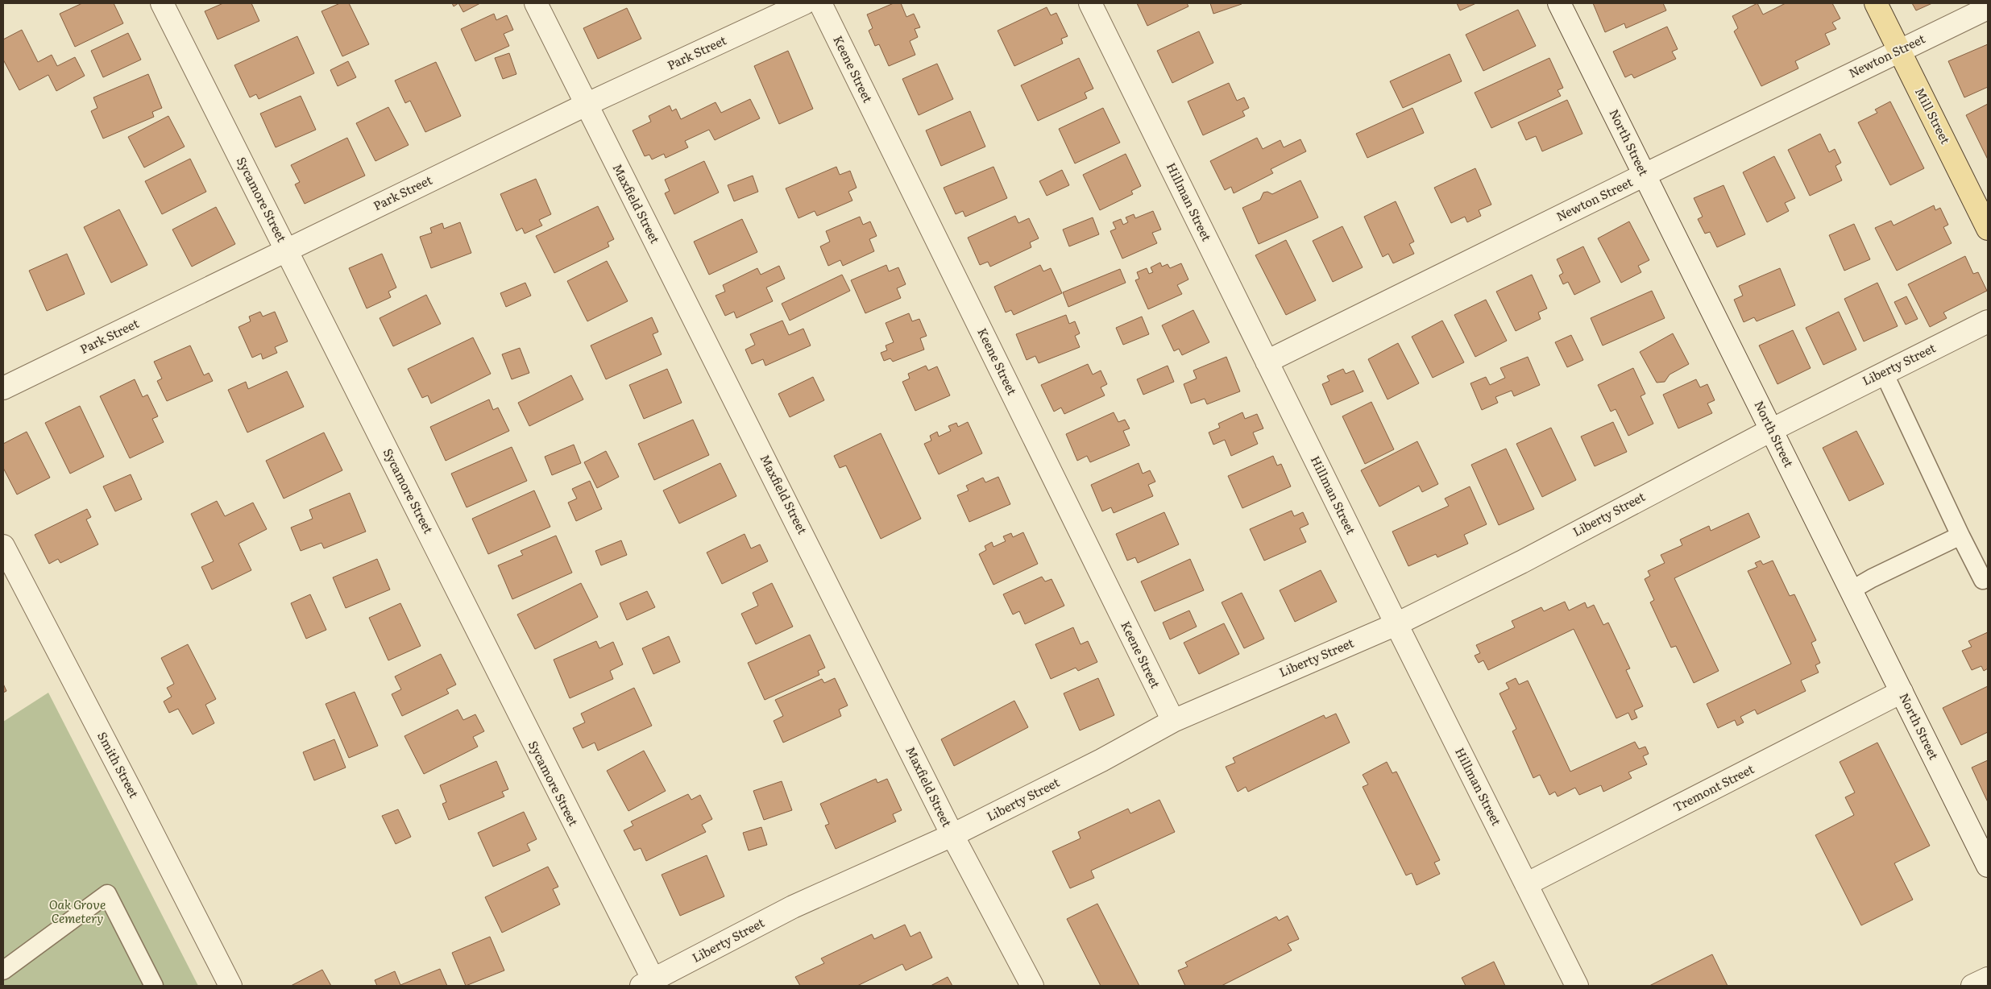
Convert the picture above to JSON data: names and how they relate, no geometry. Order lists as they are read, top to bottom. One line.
{"streets":{"main road":["Mill Street"],"street":["Park Street","Newton Street","Keene Street","North Street","Sycamore Street","Hillman Street","Maxfield Street","Liberty Street","Smith Street","Tremont Street"]},"crossings":[["Park Street","Sycamore Street"],["Park Street","Maxfield Street"],["Newton Street","Mill Street"],["Newton Street","North Street"],["Newton Street","Hillman Street"],["Keene Street","Liberty Street"],["North Street","Liberty Street"],["North Street","Tremont Street"],["Sycamore Street","Liberty Street"],["Hillman Street","Liberty Street"],["Hillman Street","Tremont Street"],["Maxfield Street","Liberty Street"]],"parks":["Oak Grove Cemetery"]}
